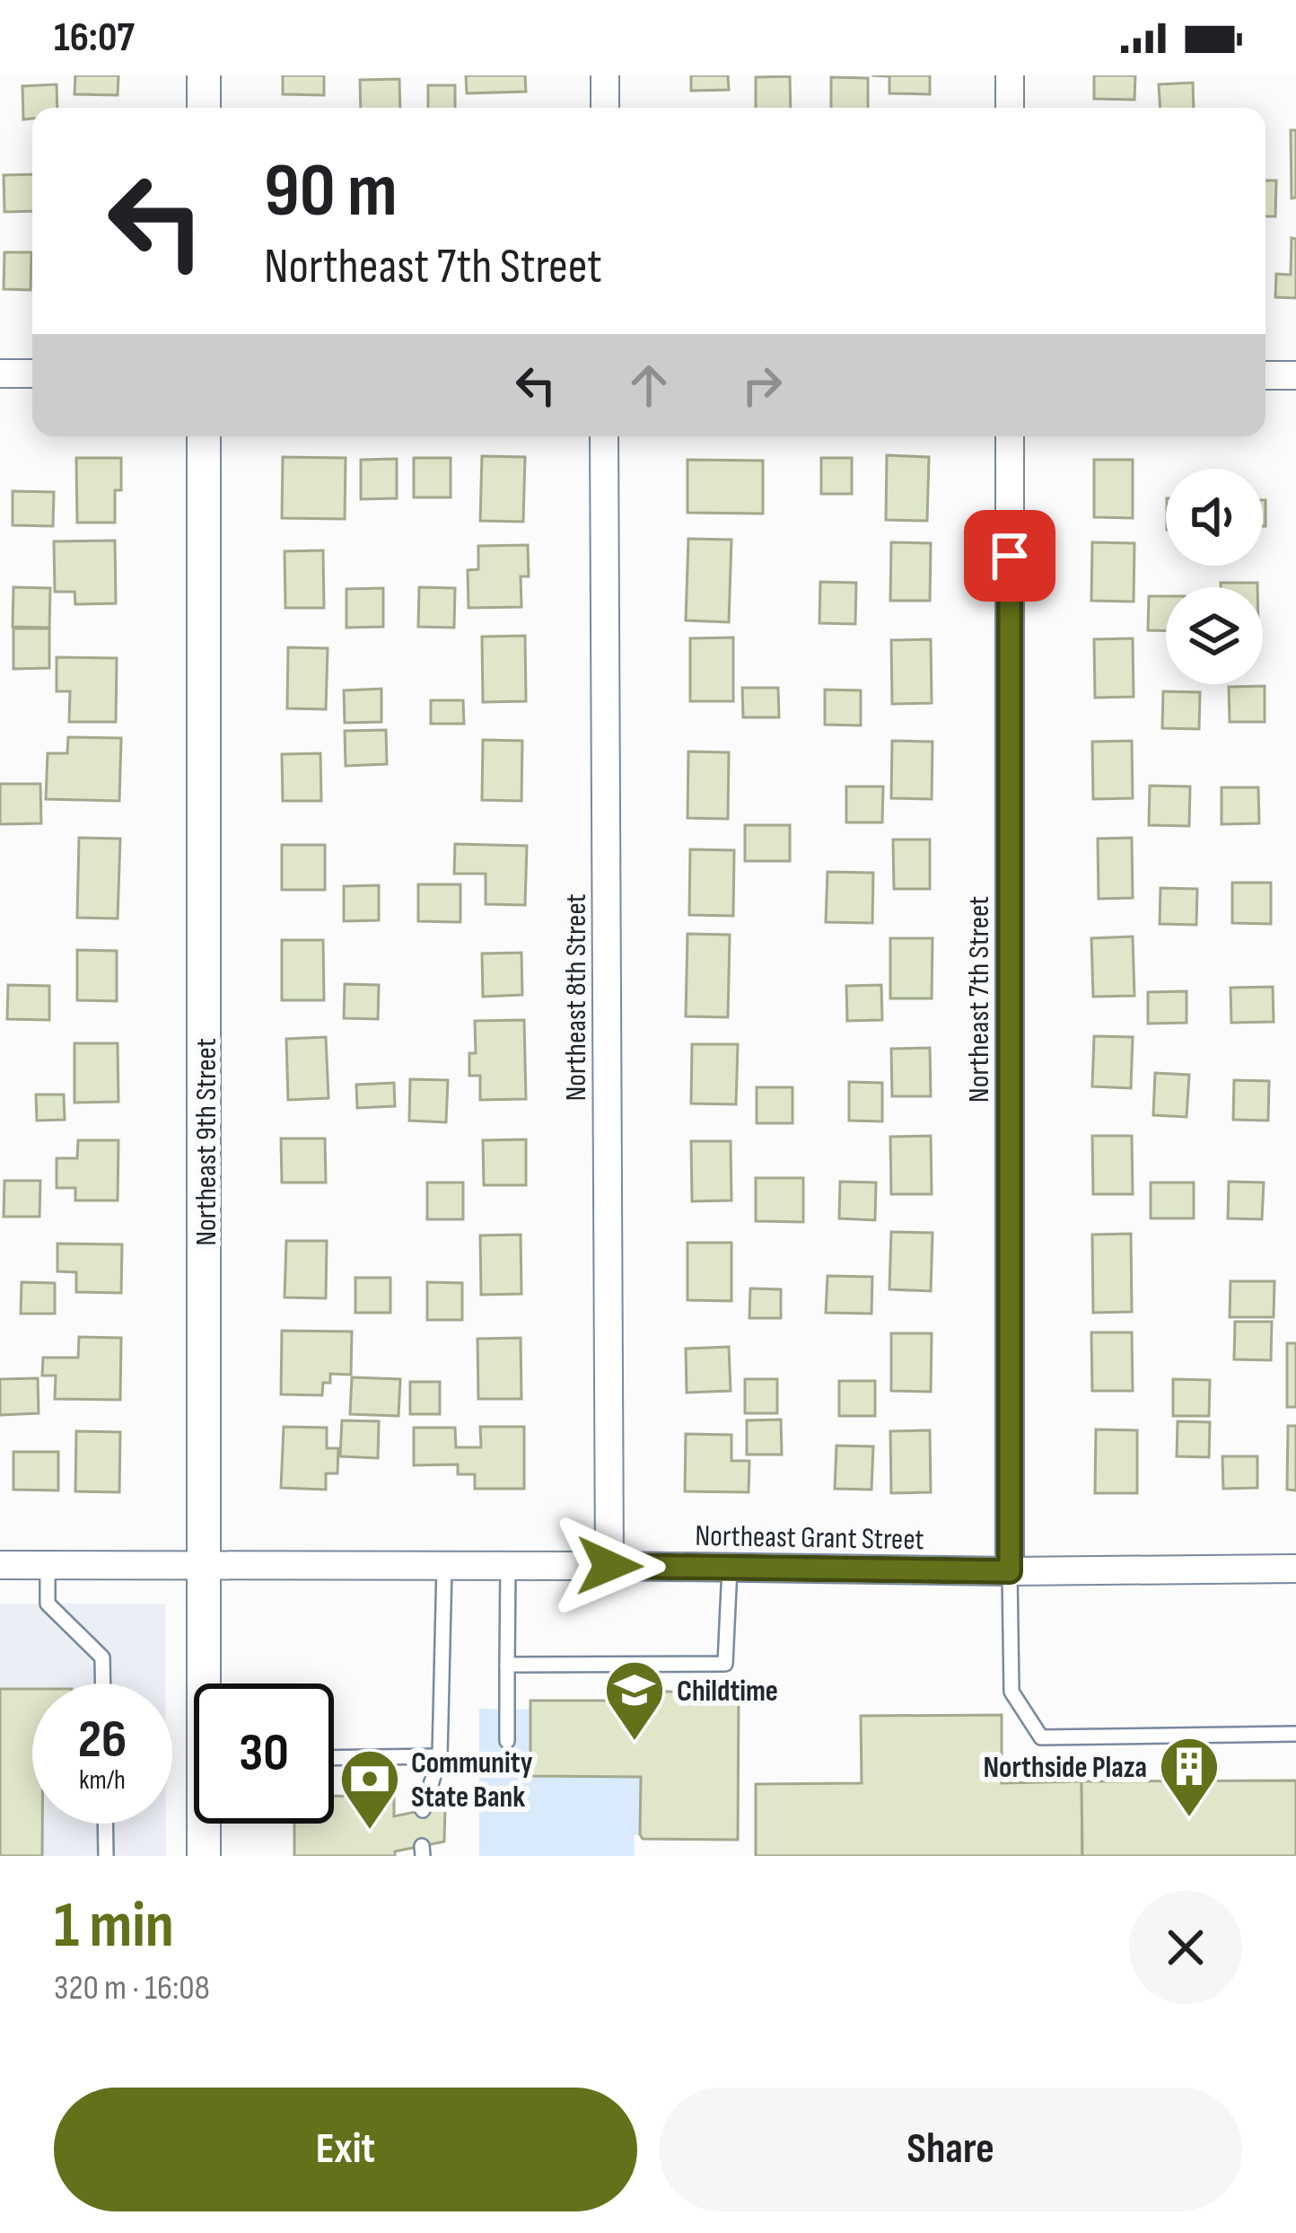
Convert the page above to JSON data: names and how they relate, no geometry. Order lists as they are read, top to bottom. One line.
{"streets":{"street":["Northeast 8th Street","Northeast 7th Street","Northeast 9th Street","Northeast Grant Street"]},"crossings":[["Northeast 8th Street","Northeast Grant Street"],["Northeast 7th Street","Northeast Grant Street"],["Northeast 9th Street","Northeast Grant Street"]],"places":{"school or university":["Childtime"],"building":["Northside Plaza"],"bank":["Community State Bank"]},"page":{"status":"16:07","turn":["90 m","Northeast 7th Street"],"speed":"26 km/h","limit":"30","heading":["1 min","320 m · 16:08"],"buttons":["Exit","Share"]}}
